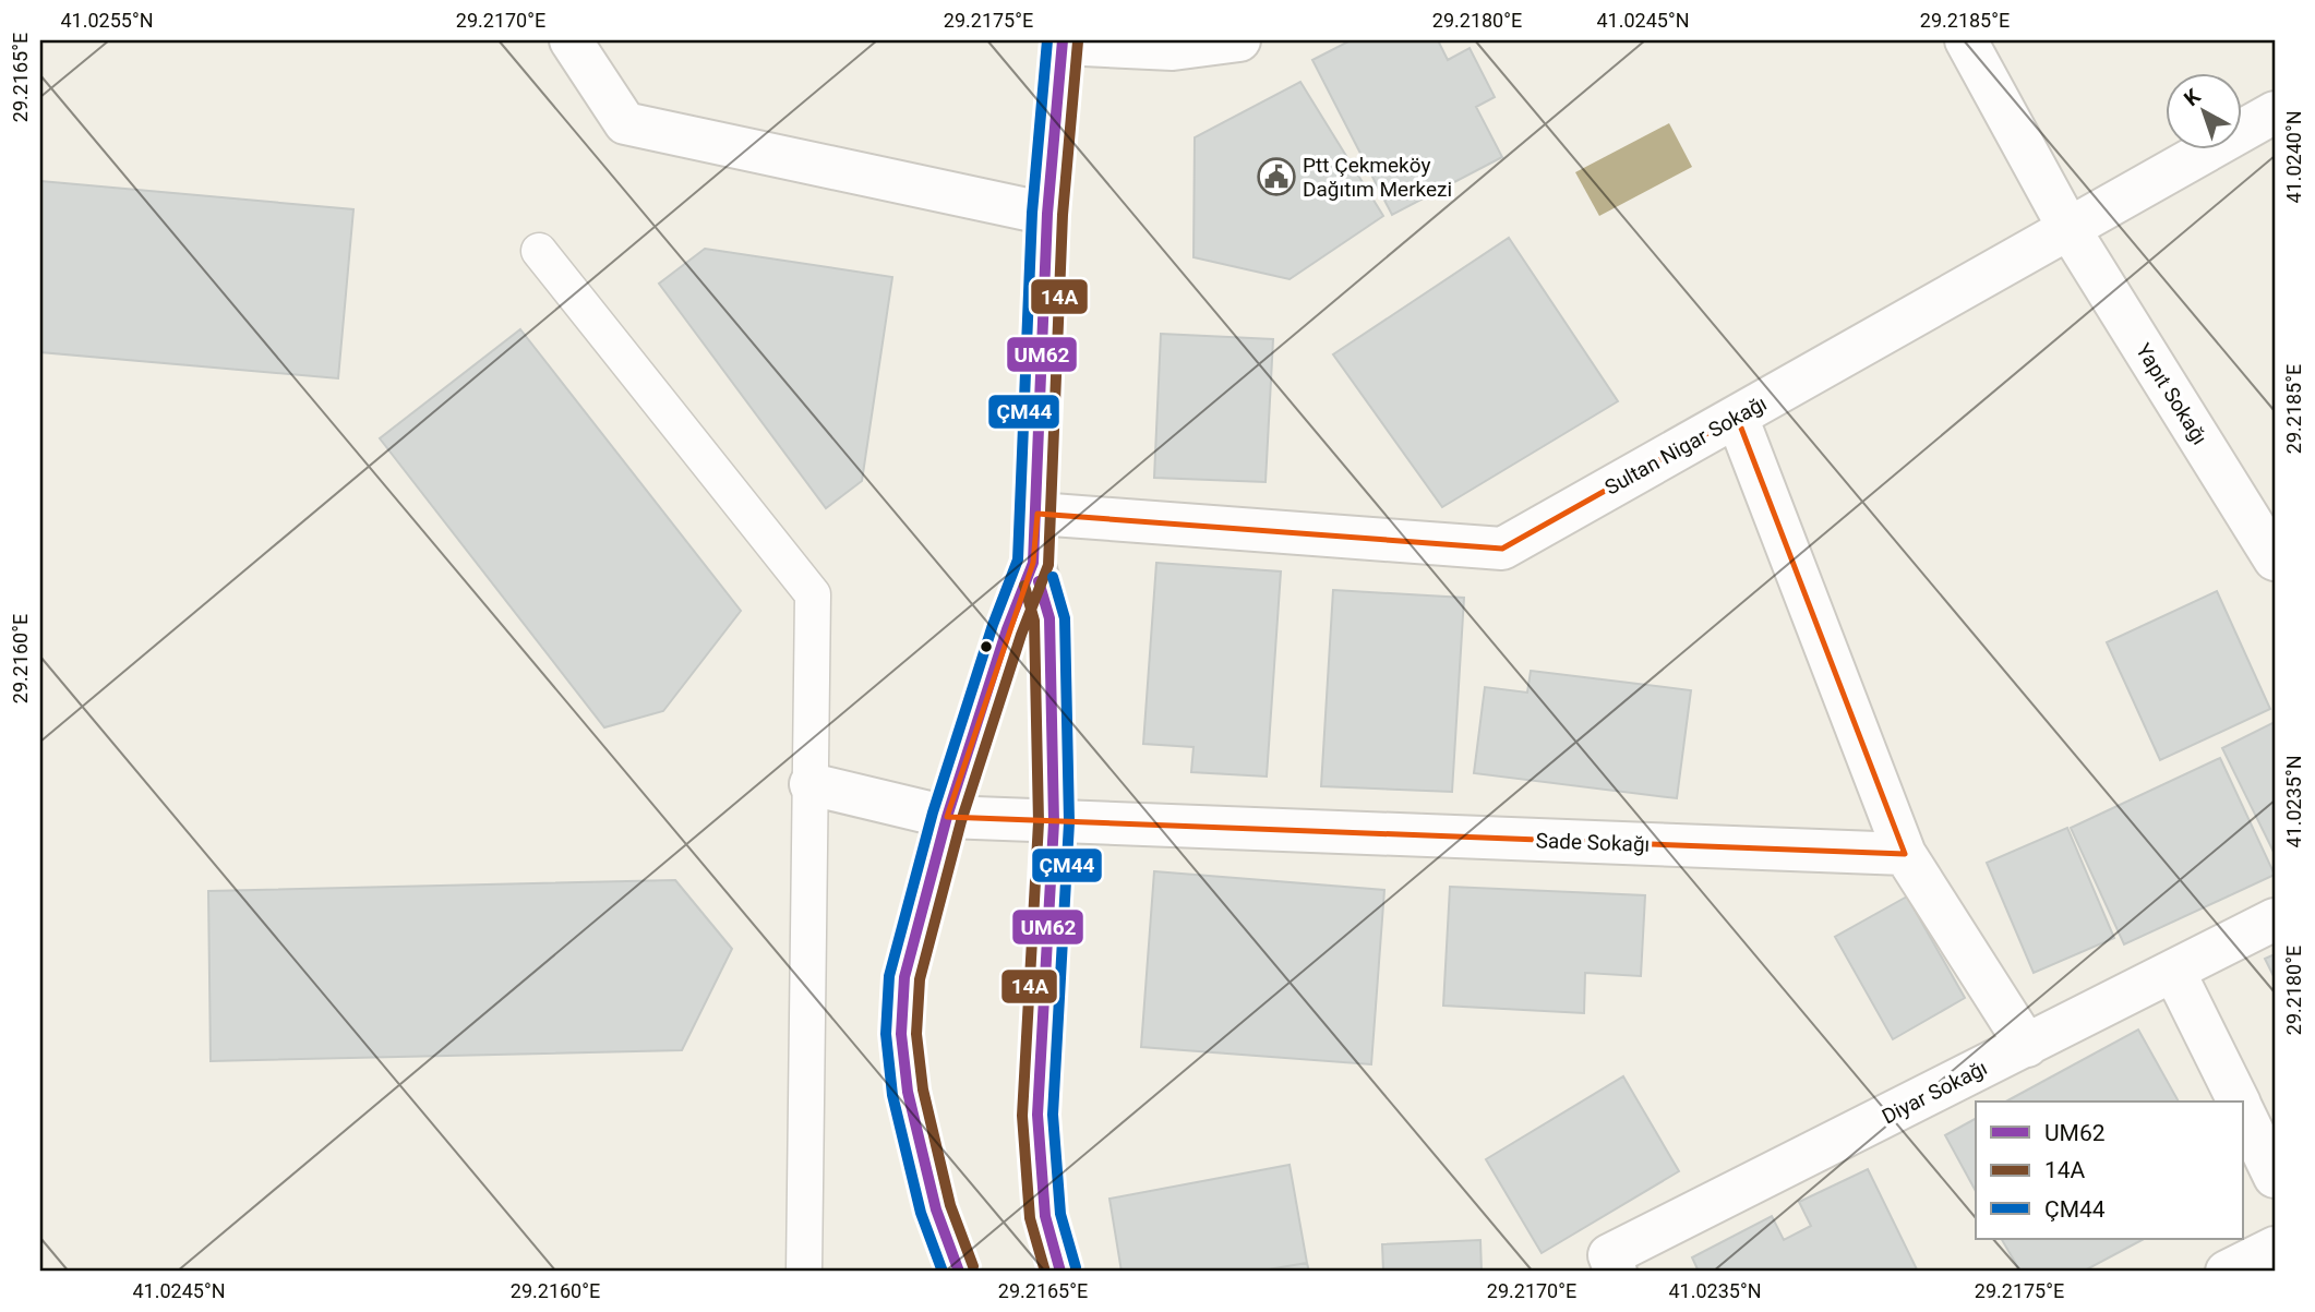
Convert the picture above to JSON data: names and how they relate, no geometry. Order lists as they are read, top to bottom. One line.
{"streets":{"street":["Yapıt Sokağı","Sultan Nigar Sokağı","Sade Sokağı","Diyar Sokağı"]},"crossings":[["Yapıt Sokağı","Sultan Nigar Sokağı"]],"places":{"public building":["Ptt Çekmeköy Dağıtım Merkezi"]},"lines":["transit line UM62","transit line ÇM44","transit line 14A"],"legend":["UM62","14A","ÇM44"],"north":"top left","coordinates":["41.0255°N","29.2170°E","29.2175°E","29.2180°E","41.0245°N","29.2185°E","29.2165°E","41.0240°N","29.2160°E","41.0235°N"]}
